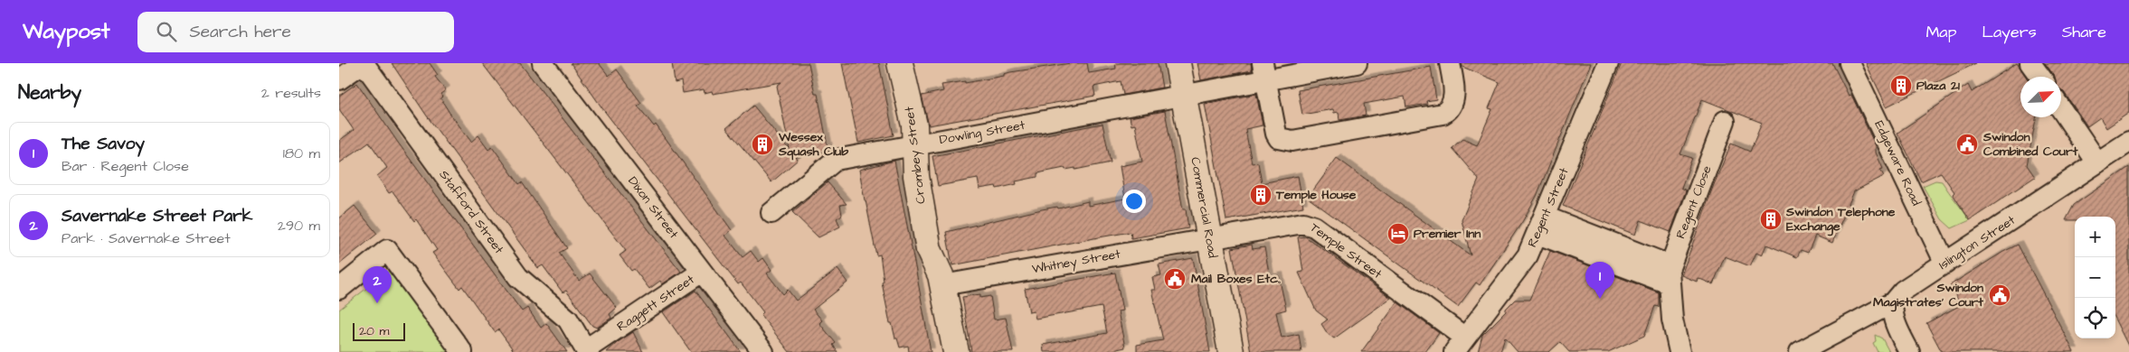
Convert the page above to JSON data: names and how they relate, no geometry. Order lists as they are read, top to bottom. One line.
{"streets":{"street":["Dowling Street","Crombey Street","Edgeware Road","Regent Close","Dixon Street","Commercial Road","Regent Street","Stafford Street","Islington Street","Temple Street","Whitney Street","Raggett Street"]},"crossings":[["Dowling Street","Crombey Street"],["Dowling Street","Commercial Road"],["Crombey Street","Whitney Street"],["Edgeware Road","Islington Street"],["Dixon Street","Raggett Street"],["Commercial Road","Temple Street"],["Commercial Road","Whitney Street"],["Regent Street","Temple Street"],["Stafford Street","Raggett Street"],["Temple Street","Whitney Street"]],"places":{"building":["Plaza 21","Wessex Squash Club","Temple House","Swindon Telephone Exchange"],"public building":["Swindon Combined Court","Mail Boxes Etc.","Swindon Magistrates' Court"],"hotel":["Premier Inn"]},"scale_bar":"20 m","north":"top right","page":{"header":"Waypost","search":"Search here","nav":["Map","Layers","Share"],"heading":["Nearby","2 results"],"list":[{"mark":"1","name":"The Savoy","note":"Bar · Regent Close","value":"180 m"},{"mark":"2","name":"Savernake Street Park","note":"Park · Savernake Street","value":"290 m"}],"map_buttons":["+","−"],"pins":["1","2"],"scale":"20 m"}}
